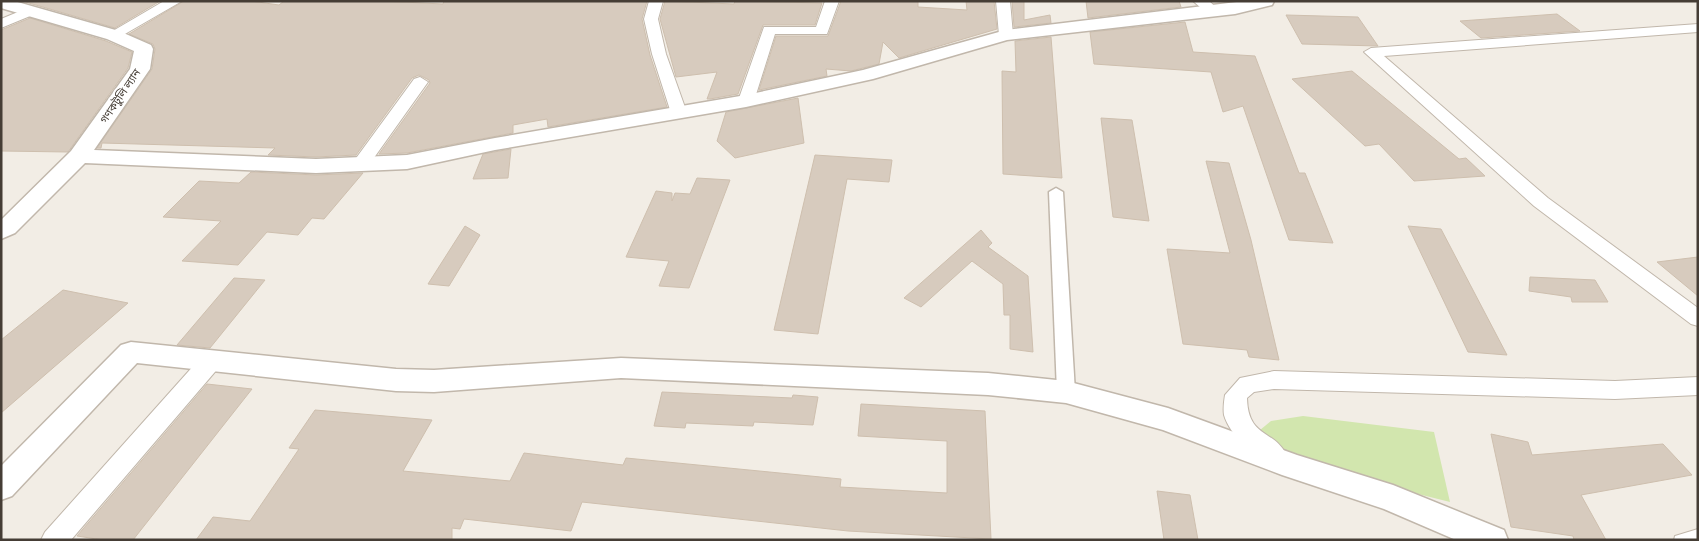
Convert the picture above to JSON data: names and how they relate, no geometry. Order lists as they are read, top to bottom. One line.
{"streets":{"street":["গণকটুলি ল্যান"]}}
